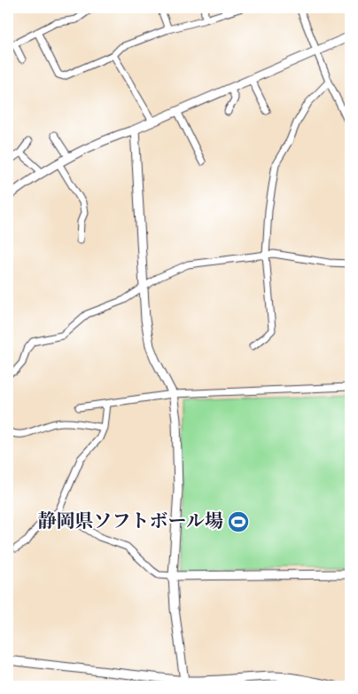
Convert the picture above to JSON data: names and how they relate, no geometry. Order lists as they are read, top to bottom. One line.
{"places":{"sports":["静岡県ソフトボール場"]}}
